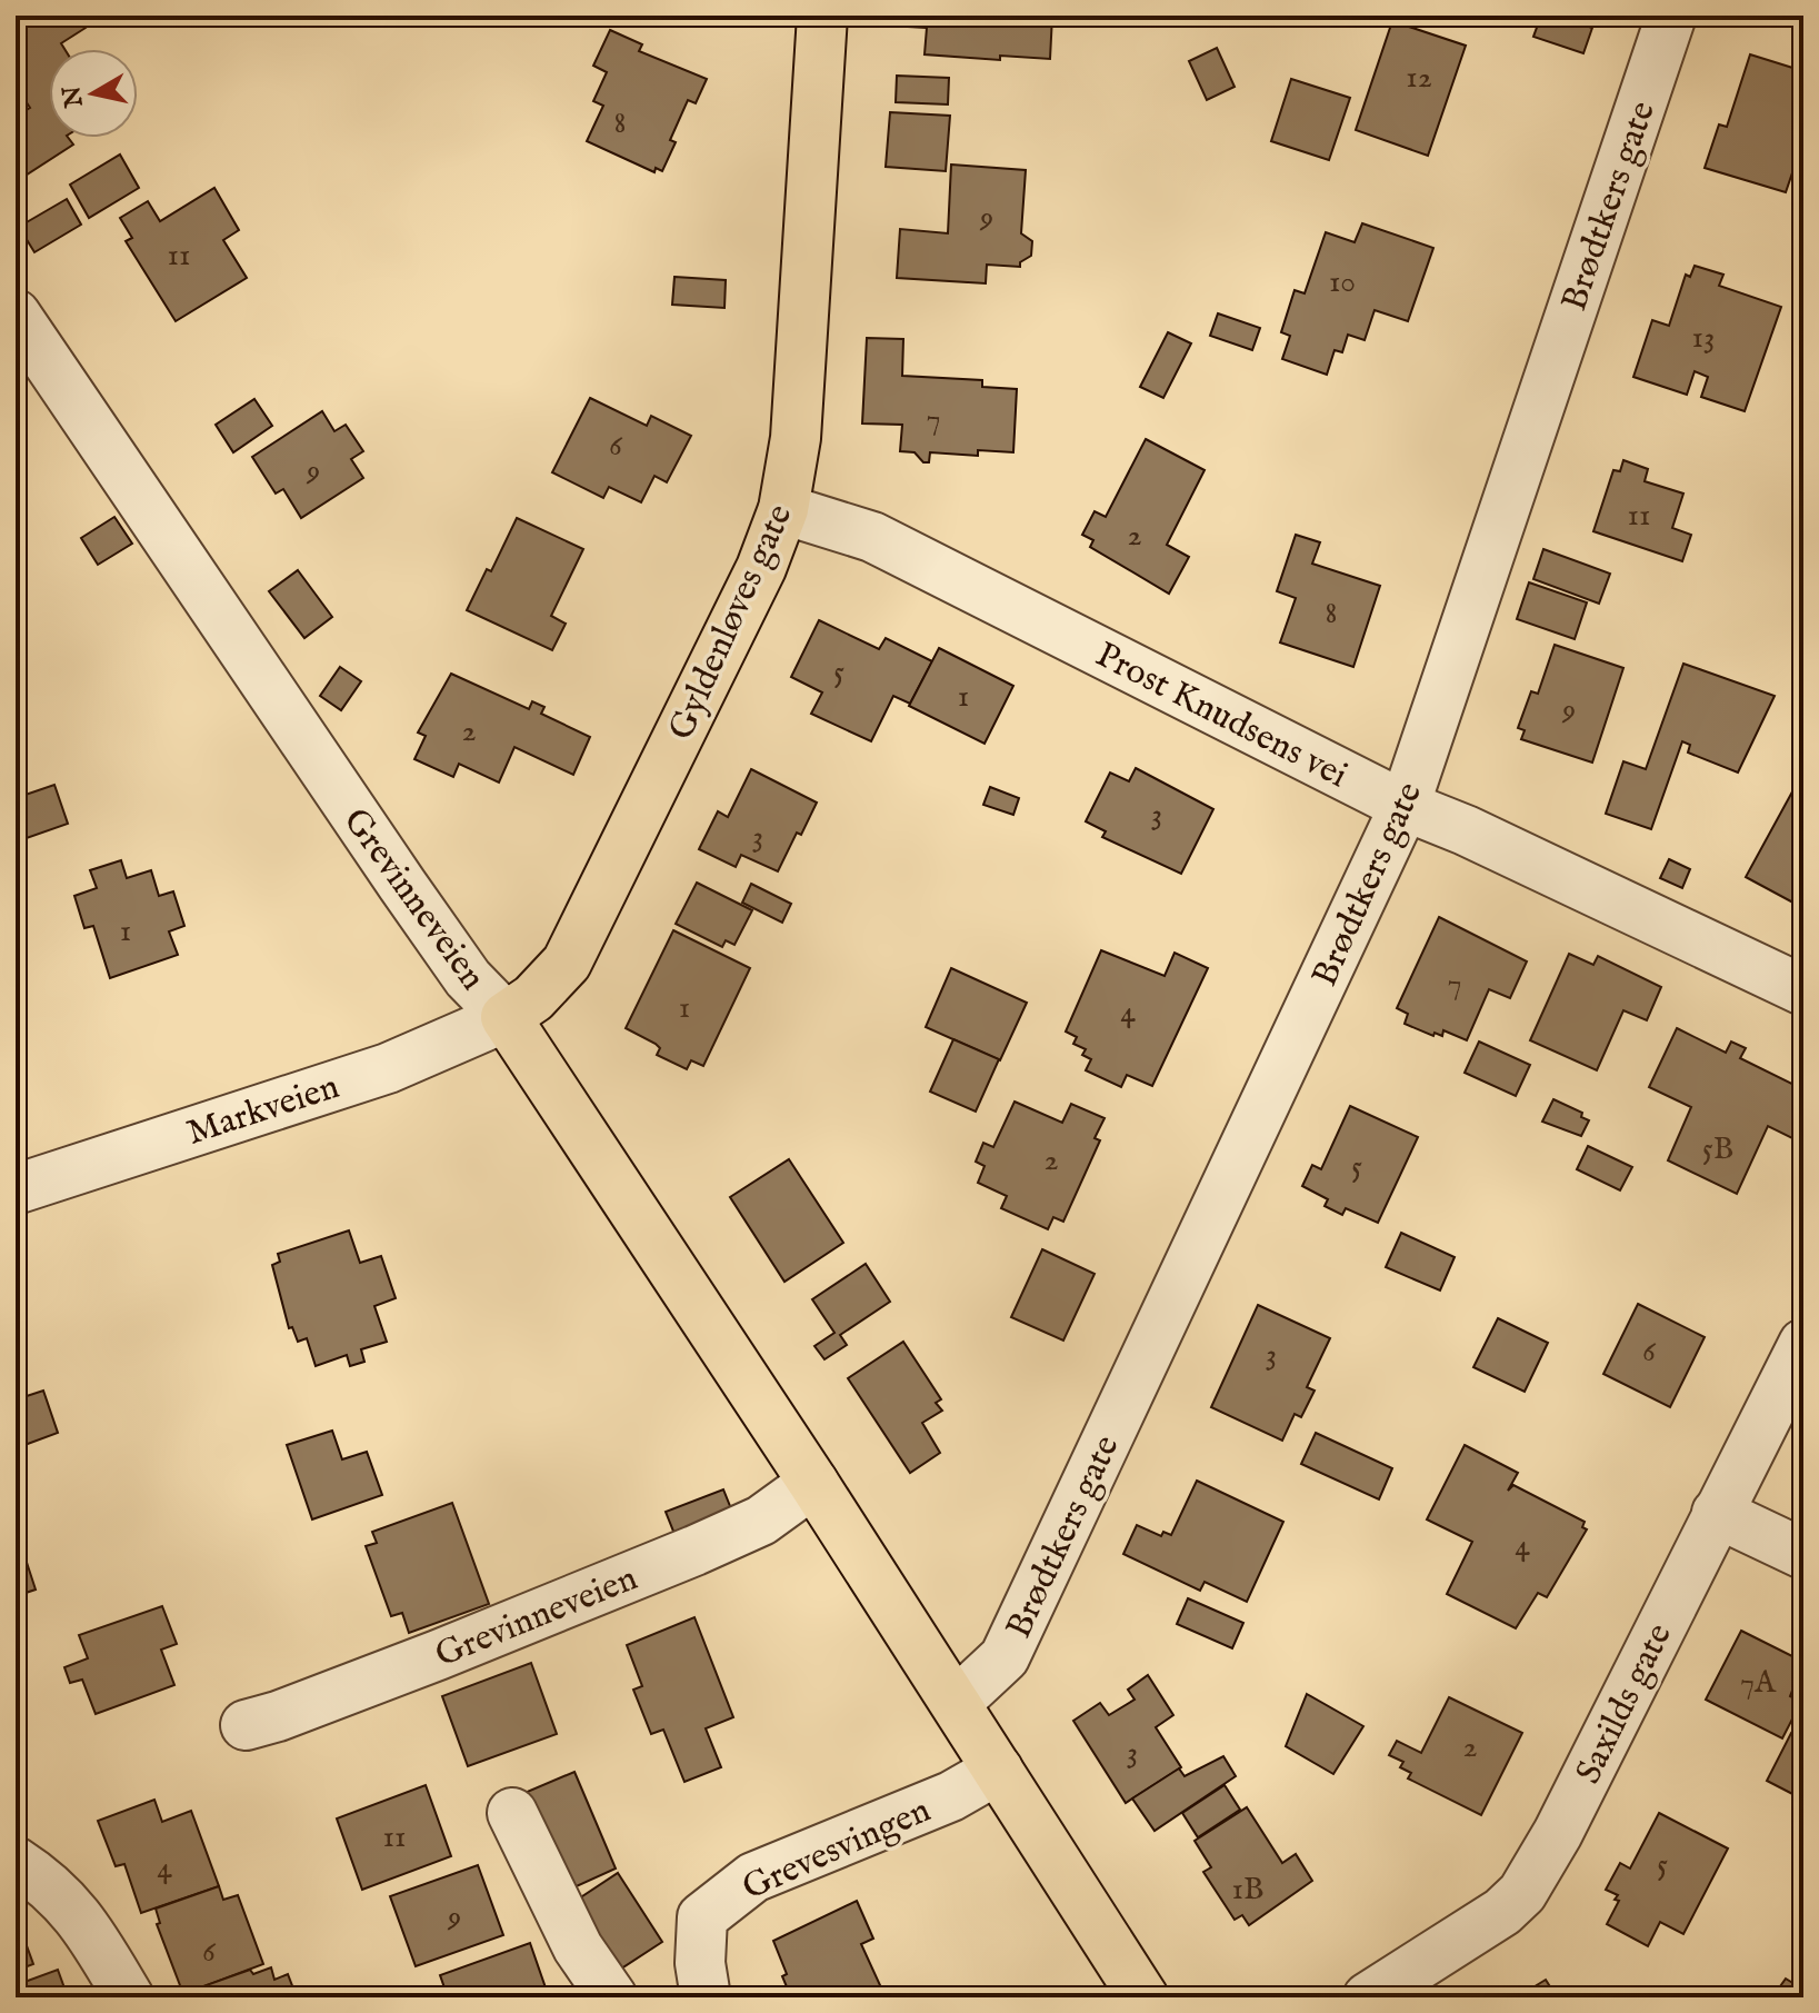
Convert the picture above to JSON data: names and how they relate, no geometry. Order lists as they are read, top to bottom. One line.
{"streets":{"main road":["Gyldenløves gate","Grevinneveien"],"street":["Brødtkers gate","Prost Knudsens vei","Markveien","Saxilds gate","Grevesvingen"]},"crossings":[["Brødtkers gate","Prost Knudsens vei"],["Brødtkers gate","Grevinneveien"],["Gyldenløves gate","Prost Knudsens vei"],["Gyldenløves gate","Grevinneveien"],["Gyldenløves gate","Markveien"],["Grevinneveien","Markveien"],["Grevinneveien","Grevesvingen"]],"house_numbers":["12","8","9","11","10","13","7","6","9","11","2","8","5","1","9","2","3","3","1","7","1","4","5B","2","5","6","3","4","7A","2","3","11","5","4","1B","9","6"],"north":"left"}
